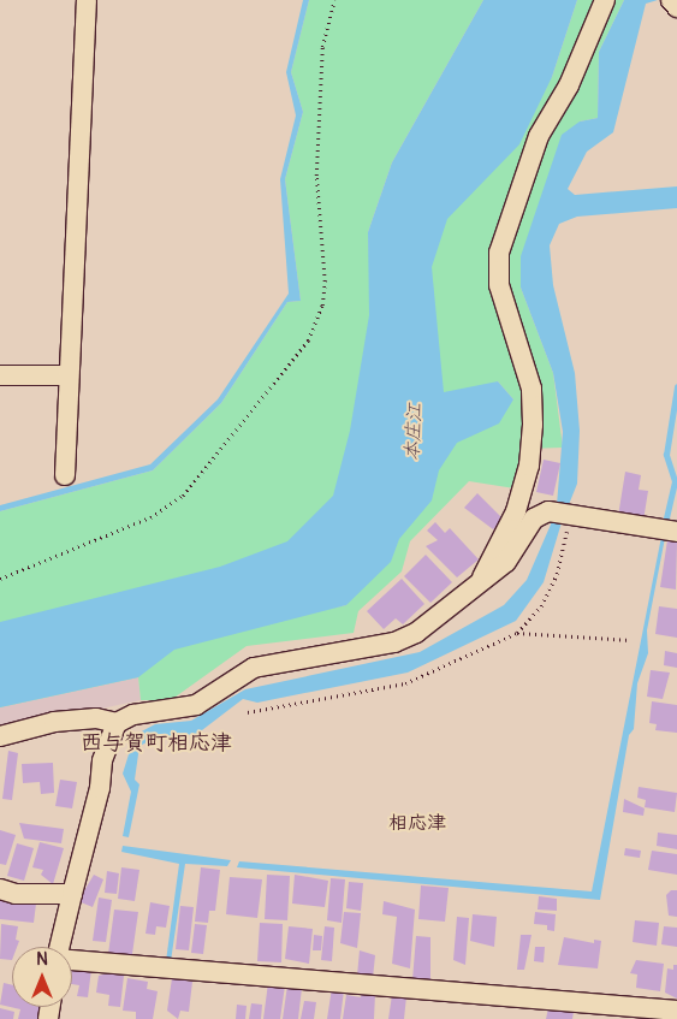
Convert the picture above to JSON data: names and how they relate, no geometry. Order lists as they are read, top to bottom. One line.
{"districts":["西与賀町相応津","相応津"],"water":["本庄江"],"north":"top"}
